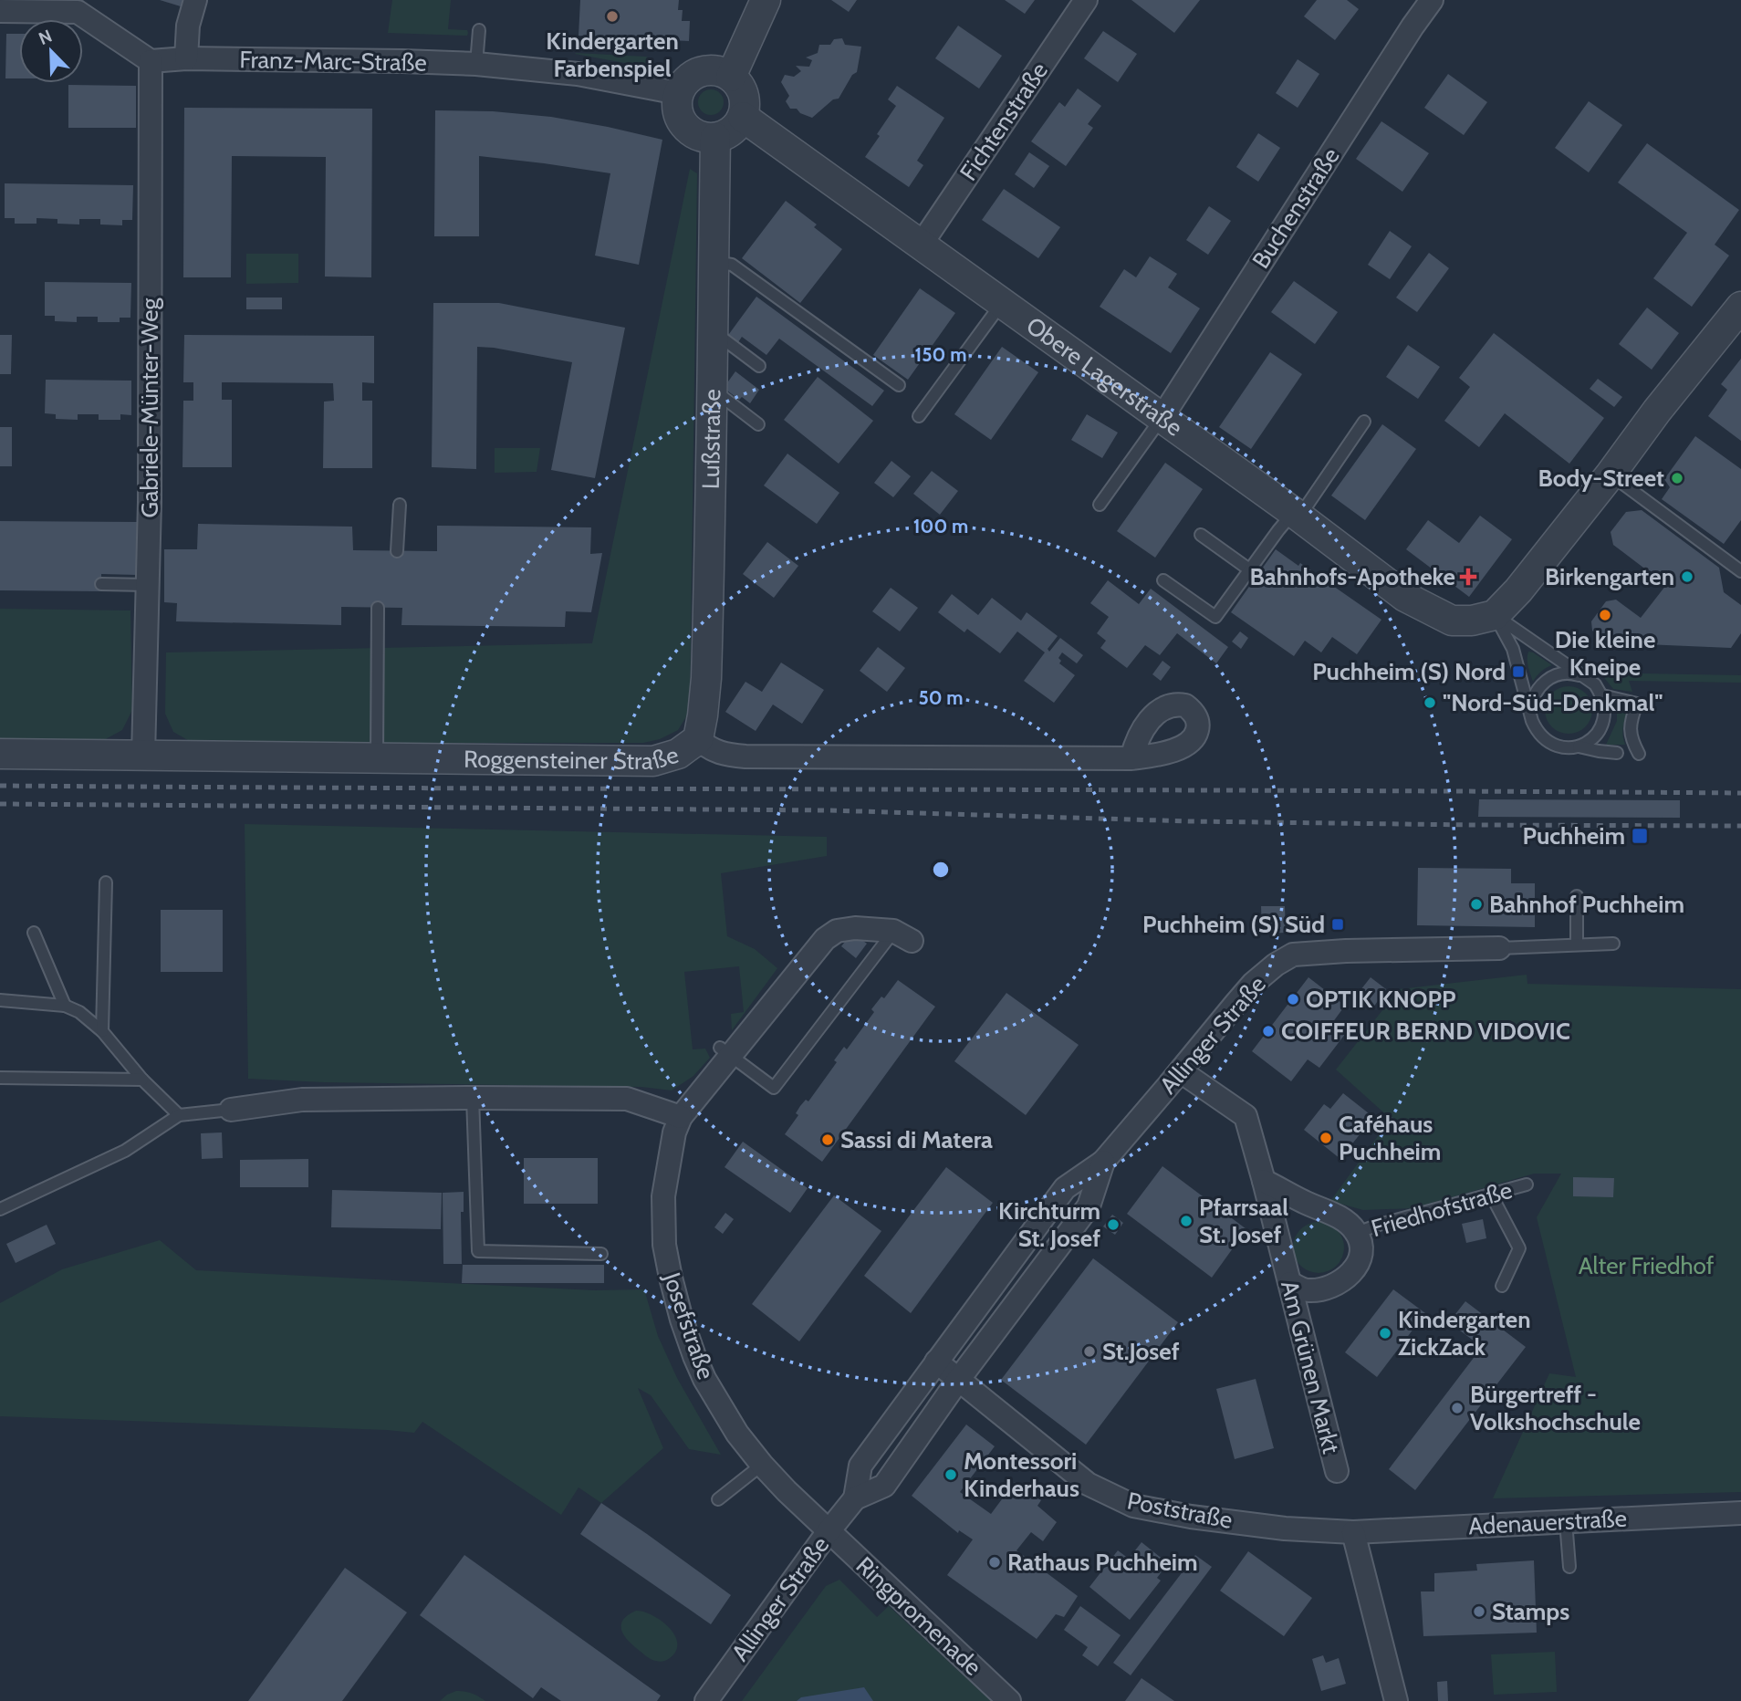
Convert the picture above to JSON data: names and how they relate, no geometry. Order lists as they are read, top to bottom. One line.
{"streets":{"street":["Franz-Marc-Straße","Fichtenstraße","Buchenstraße","Obere Lagerstraße","Gabriele-Münter-Weg","Lußstraße","Roggensteiner Straße","Allinger Straße","Friedhofstraße","Josefstraße","Am Grünen Markt","Poststraße","Adenauerstraße","Ringpromenade"]},"crossings":[["Franz-Marc-Straße","Obere Lagerstraße"],["Franz-Marc-Straße","Gabriele-Münter-Weg"],["Franz-Marc-Straße","Lußstraße"],["Fichtenstraße","Obere Lagerstraße"],["Buchenstraße","Obere Lagerstraße"],["Obere Lagerstraße","Lußstraße"],["Gabriele-Münter-Weg","Roggensteiner Straße"],["Lußstraße","Roggensteiner Straße"],["Allinger Straße","Josefstraße"],["Allinger Straße","Am Grünen Markt"],["Allinger Straße","Poststraße"],["Allinger Straße","Ringpromenade"],["Friedhofstraße","Am Grünen Markt"],["Josefstraße","Ringpromenade"],["Poststraße","Adenauerstraße"]],"parks":["Alter Friedhof"],"places":{"other":["Kindergarten Farbenspiel","Body-Street","Birkengarten","Die kleine Kneipe","\"Nord-Süd-Denkmal\"","Bahnhof Puchheim","OPTIK KNOPP","COIFFEUR BERND VIDOVIC","Caféhaus Puchheim","Sassi di Matera","Pfarrsaal St. Josef","Kirchturm St. Josef","Kindergarten ZickZack","St.Josef","Bürgertreff - Volkshochschule","Montessori Kinderhaus","Rathaus Puchheim","Stamps"],"health":["Bahnhofs-Apotheke"],"transit":["Puchheim (S) Nord","Puchheim","Puchheim (S) Süd"]},"north":"top left","rings":["150 m","100 m","50 m"]}
